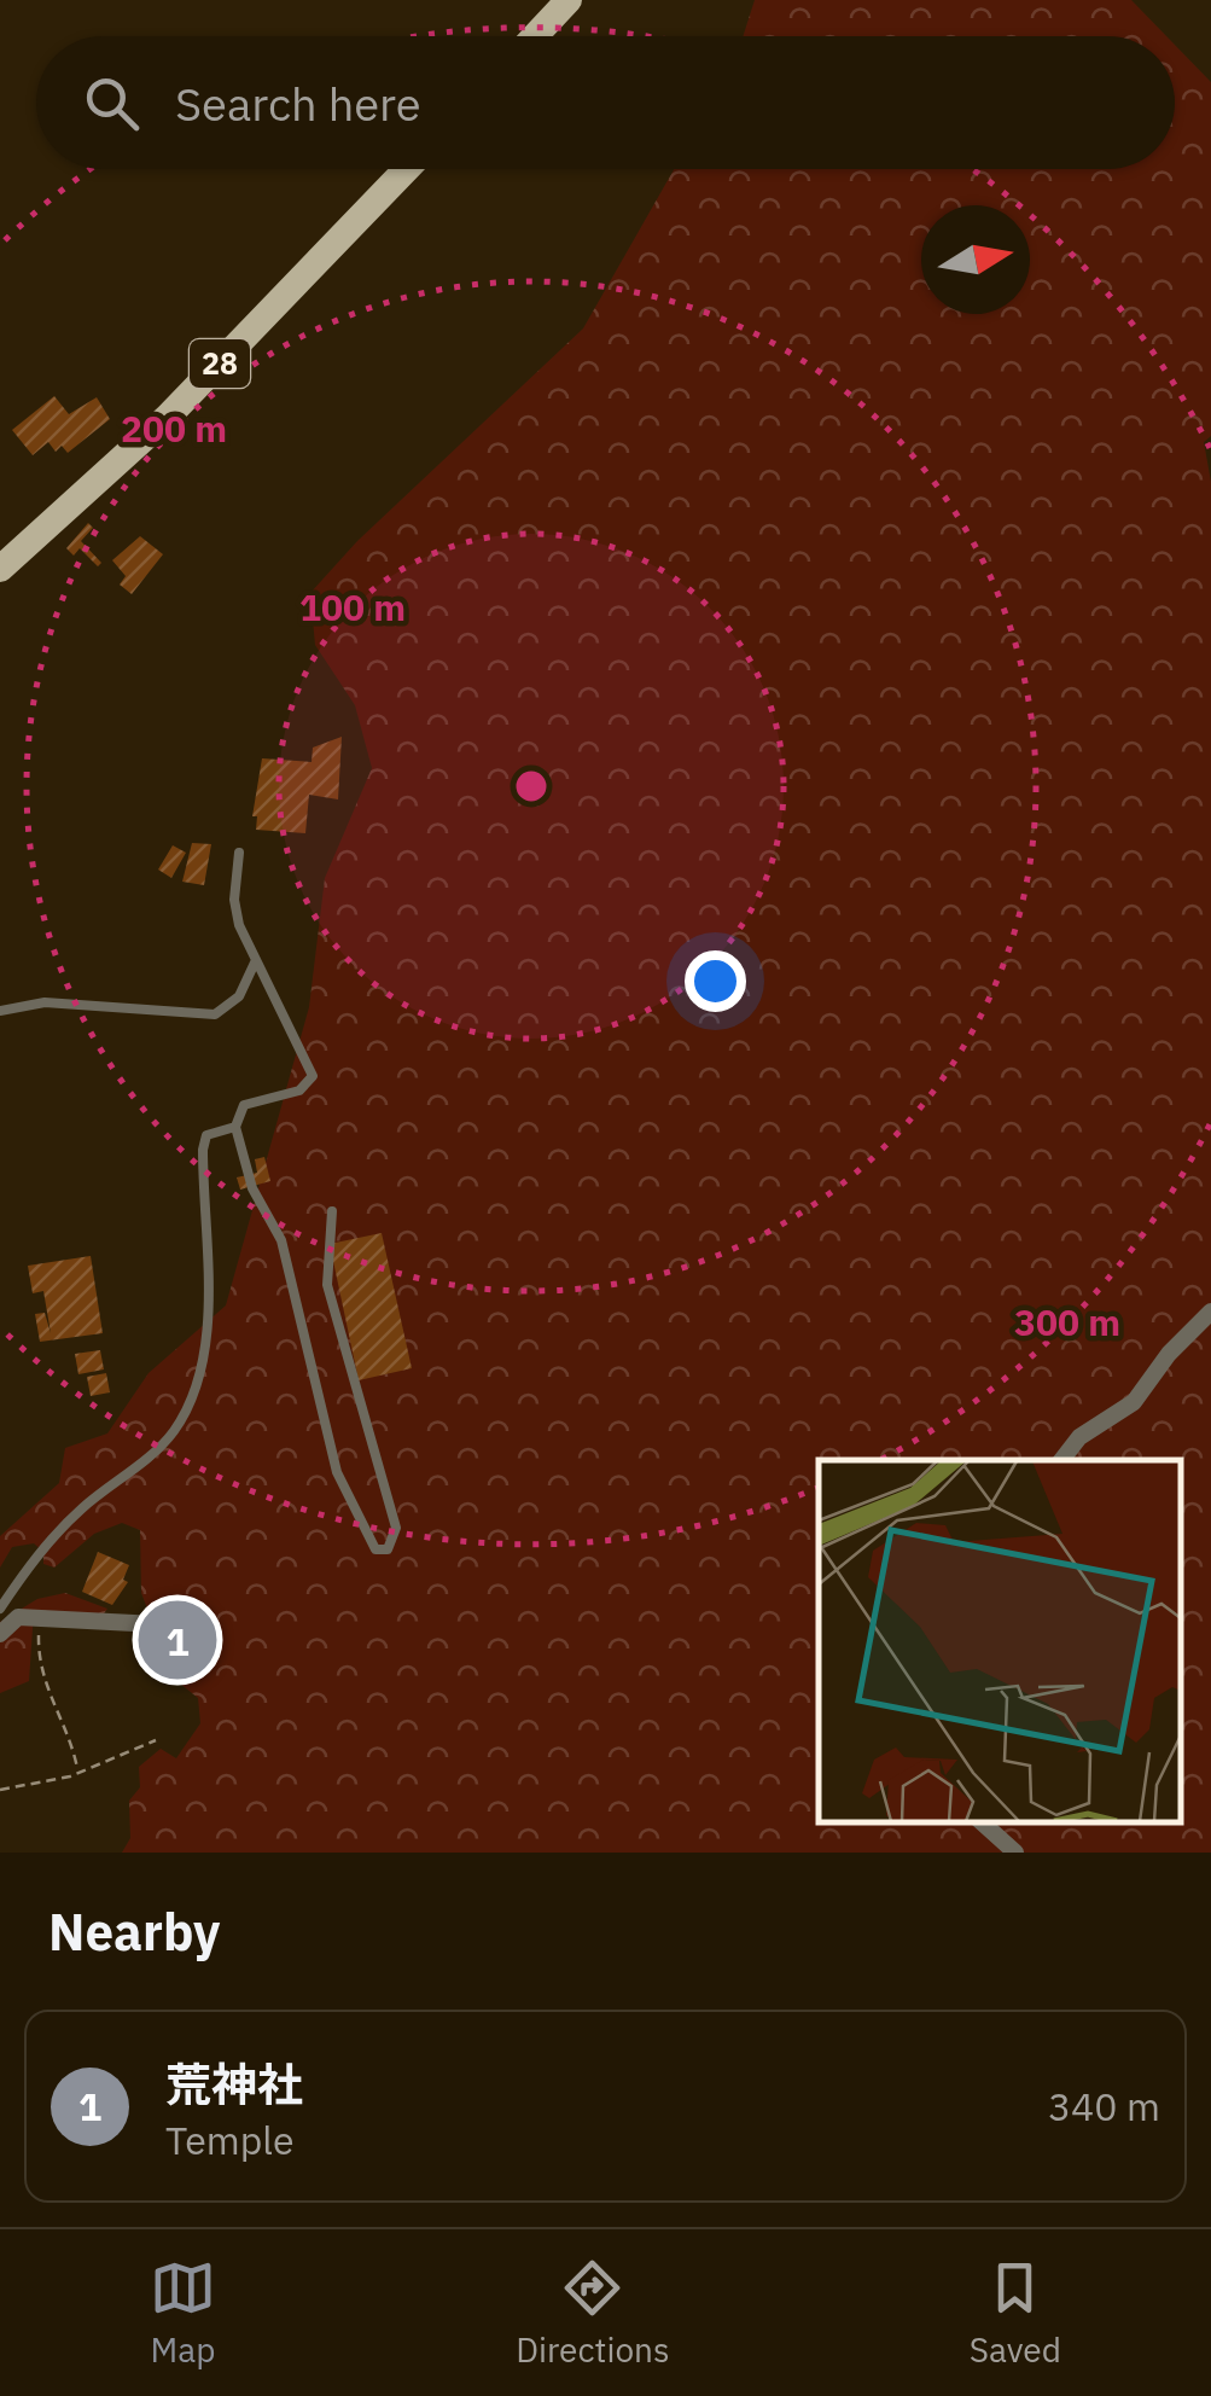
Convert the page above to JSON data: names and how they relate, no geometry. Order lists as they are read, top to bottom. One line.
{"streets":{"main road":["28"]},"north":"right","page":{"search":"Search here","pins":"1","heading":"Nearby","list":[{"mark":"1","name":"荒神社","note":"Temple","value":"340 m"}],"nav":["Map","Directions","Saved"]},"rings":["200 m","100 m","300 m"]}
